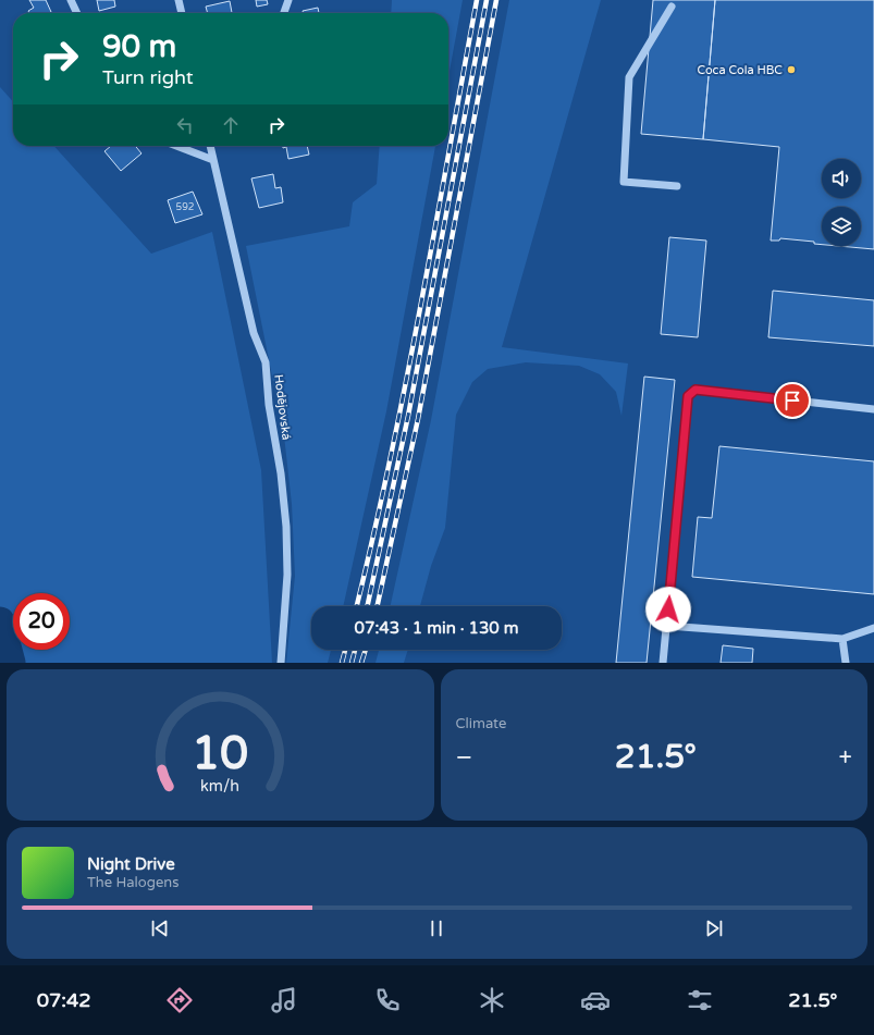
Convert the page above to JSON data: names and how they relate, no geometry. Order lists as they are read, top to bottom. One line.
{"streets":{"street":["Hodějovská"]},"places":["Coca Cola HBC"],"house_numbers":["592"],"page":{"turn":["90 m","Turn right"],"limit":"20","trip":"07:43 · 1 min · 130 m","tile":"Climate","heat":["−","21.5°","+"],"song":["Night Drive","The Halogens"],"tabs":["07:42","21.5°"],"gauge":["10","km/h"]}}
